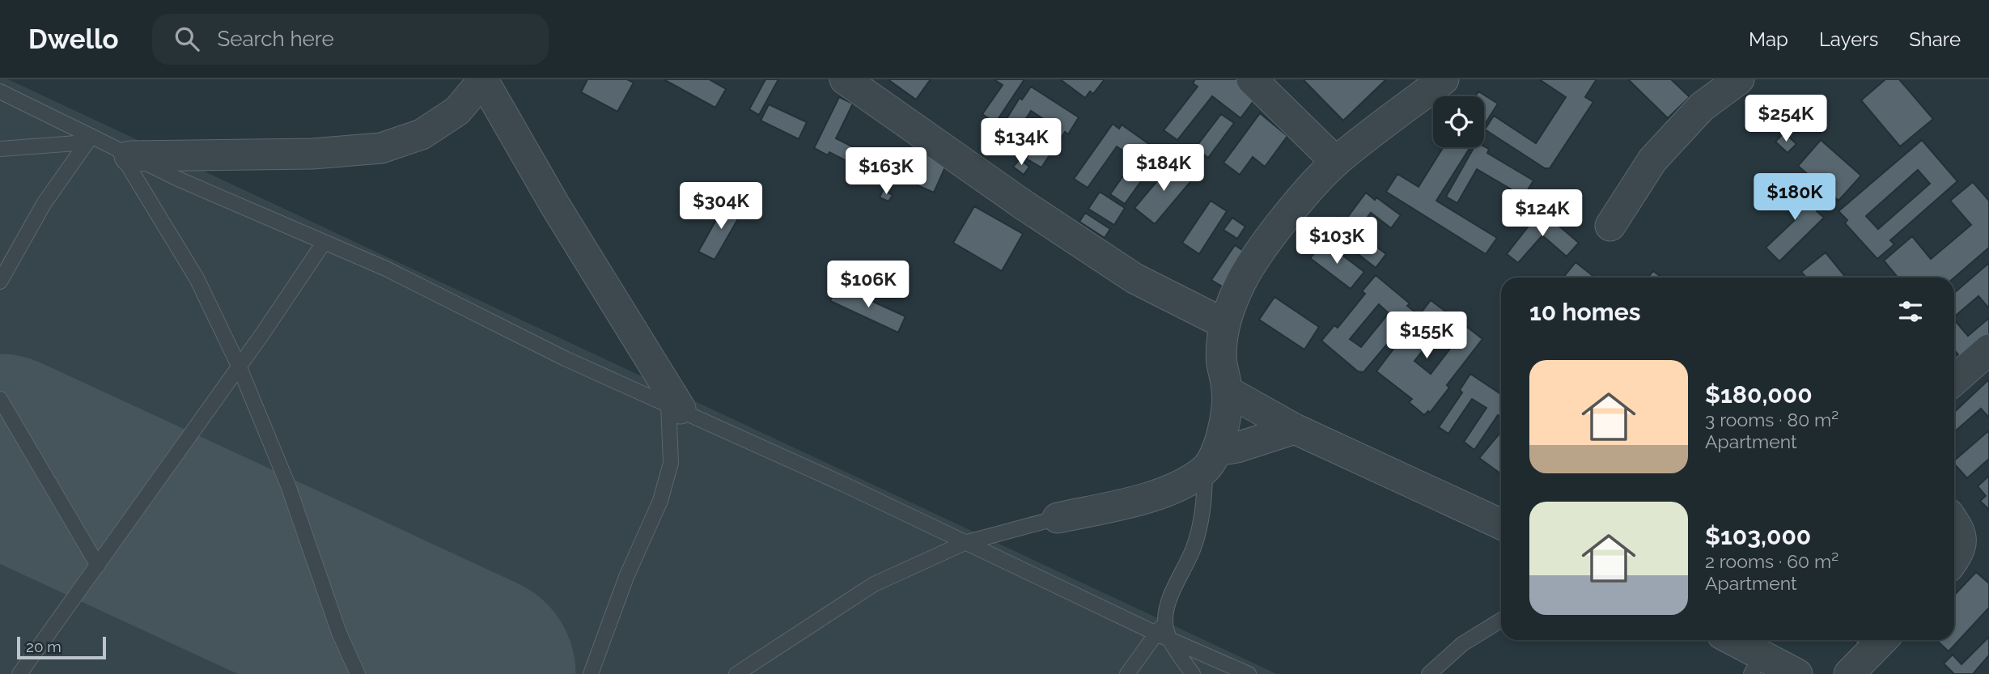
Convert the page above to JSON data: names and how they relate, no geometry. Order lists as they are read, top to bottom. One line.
{"scale_bar":"20 m","page":{"header":"Dwello","search":"Search here","nav":["Map","Layers","Share"],"price":["$254K","$134K","$184K","$163K","$180K","$304K","$124K","$103K","$106K","$155K"],"heading":"10 homes","list":[{"name":"$180,000","note":"3 rooms · 80 m² · Apartment"},{"name":"$103,000","note":"2 rooms · 60 m² · Apartment"}],"scale":"20 m"}}
